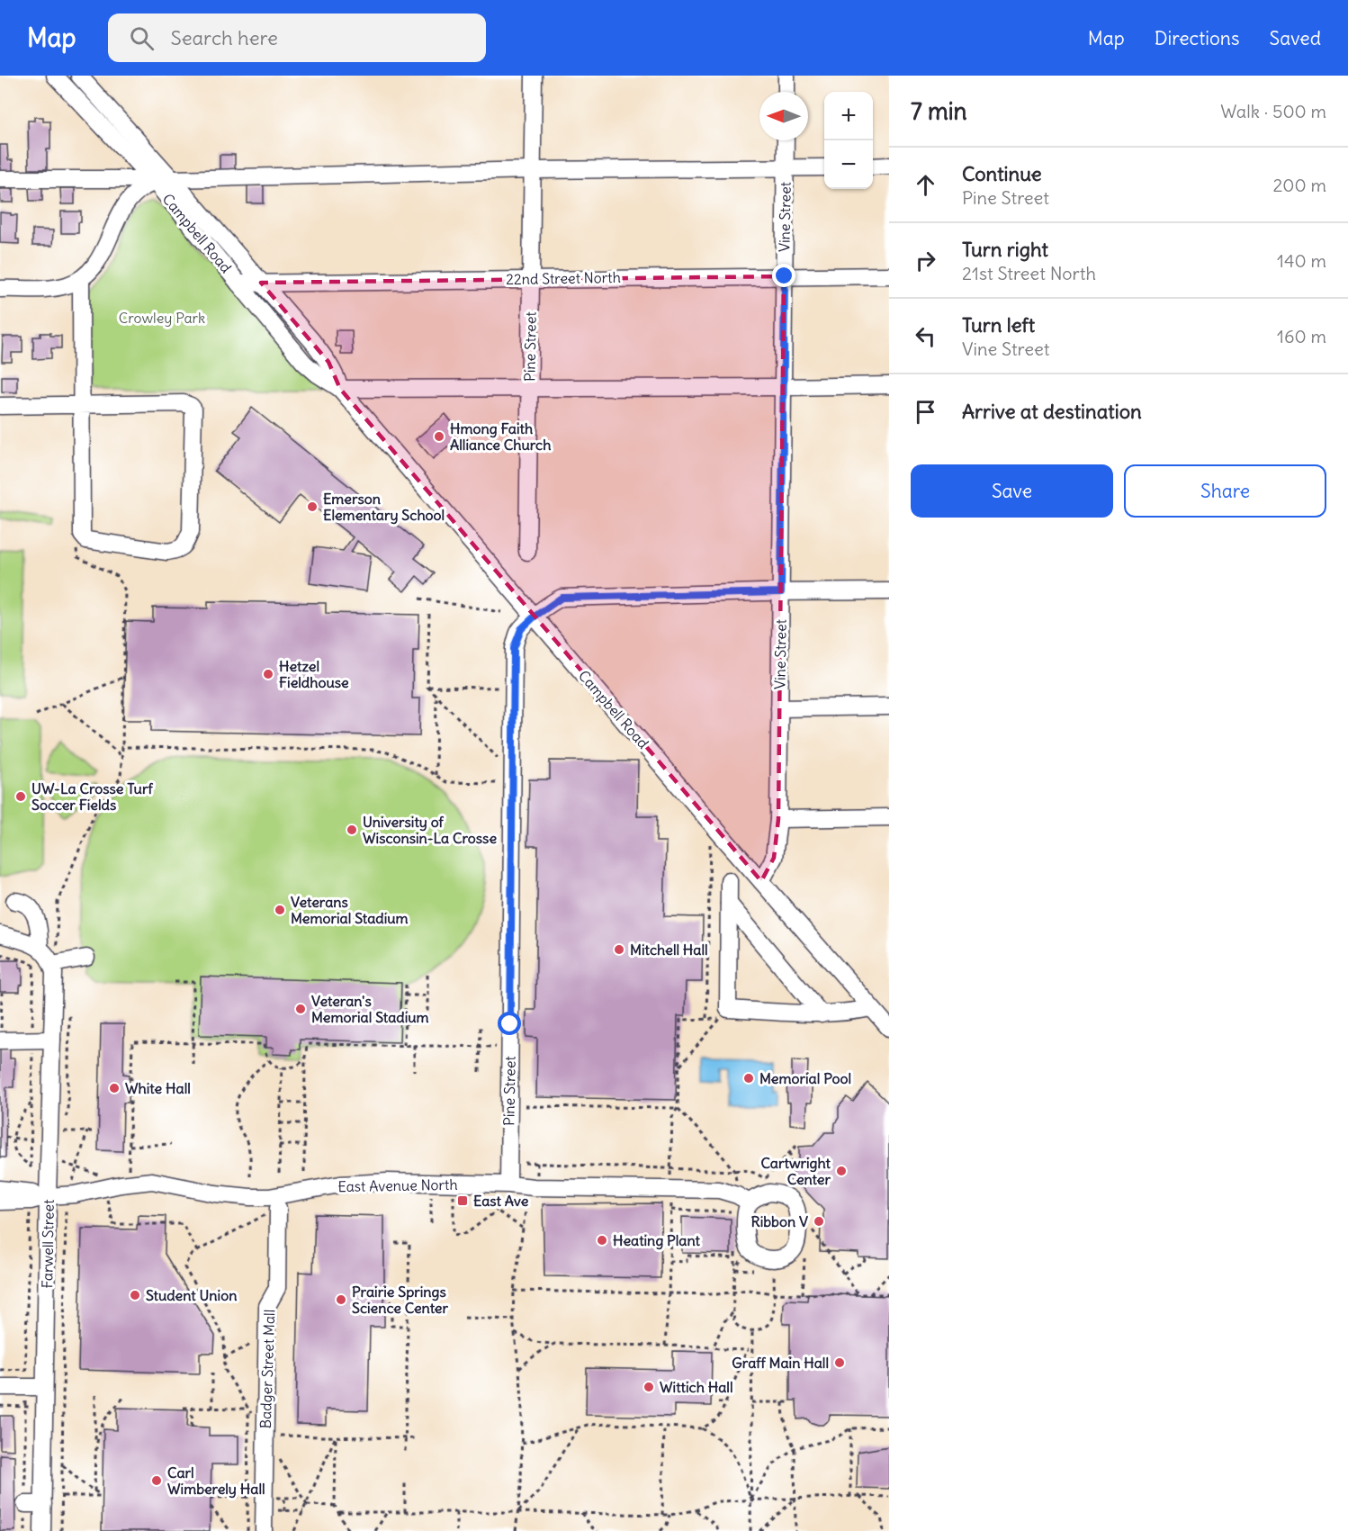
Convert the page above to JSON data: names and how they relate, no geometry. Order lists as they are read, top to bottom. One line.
{"streets":{"street":["Vine Street","Campbell Road","22nd Street North","Pine Street","East Avenue North","Farwell Street","Badger Street Mall"]},"crossings":[["Vine Street","Campbell Road"],["Vine Street","22nd Street North"],["Vine Street","Pine Street"],["Campbell Road","22nd Street North"],["Campbell Road","Pine Street"],["22nd Street North","Pine Street"],["Pine Street","East Avenue North"],["East Avenue North","Farwell Street"]],"parks":["Crowley Park"],"places":{"other":["Hmong Faith Alliance Church","Emerson Elementary School","Hetzel Fieldhouse","UW-La Crosse Turf Soccer Fields","University of Wisconsin-La Crosse","Veterans Memorial Stadium","Mitchell Hall","Veteran's Memorial Stadium","Memorial Pool","White Hall","Cartwright Center","Ribbon V","Heating Plant","Student Union","Prairie Springs Science Center","Graff Main Hall","Wittich Hall","Carl Wimberely Hall"],"transit":["East Ave"]},"north":"left","page":{"header":"Map","search":"Search here","nav":["Map","Directions","Saved"],"heading":["7 min","Walk · 500 m"],"map_buttons":["+","−"],"list":[["Continue","Pine Street","200 m"],["Turn right","21st Street North","140 m"],["Turn left","Vine Street","160 m"],"Arrive at destination"],"buttons":["Save","Share"]}}
